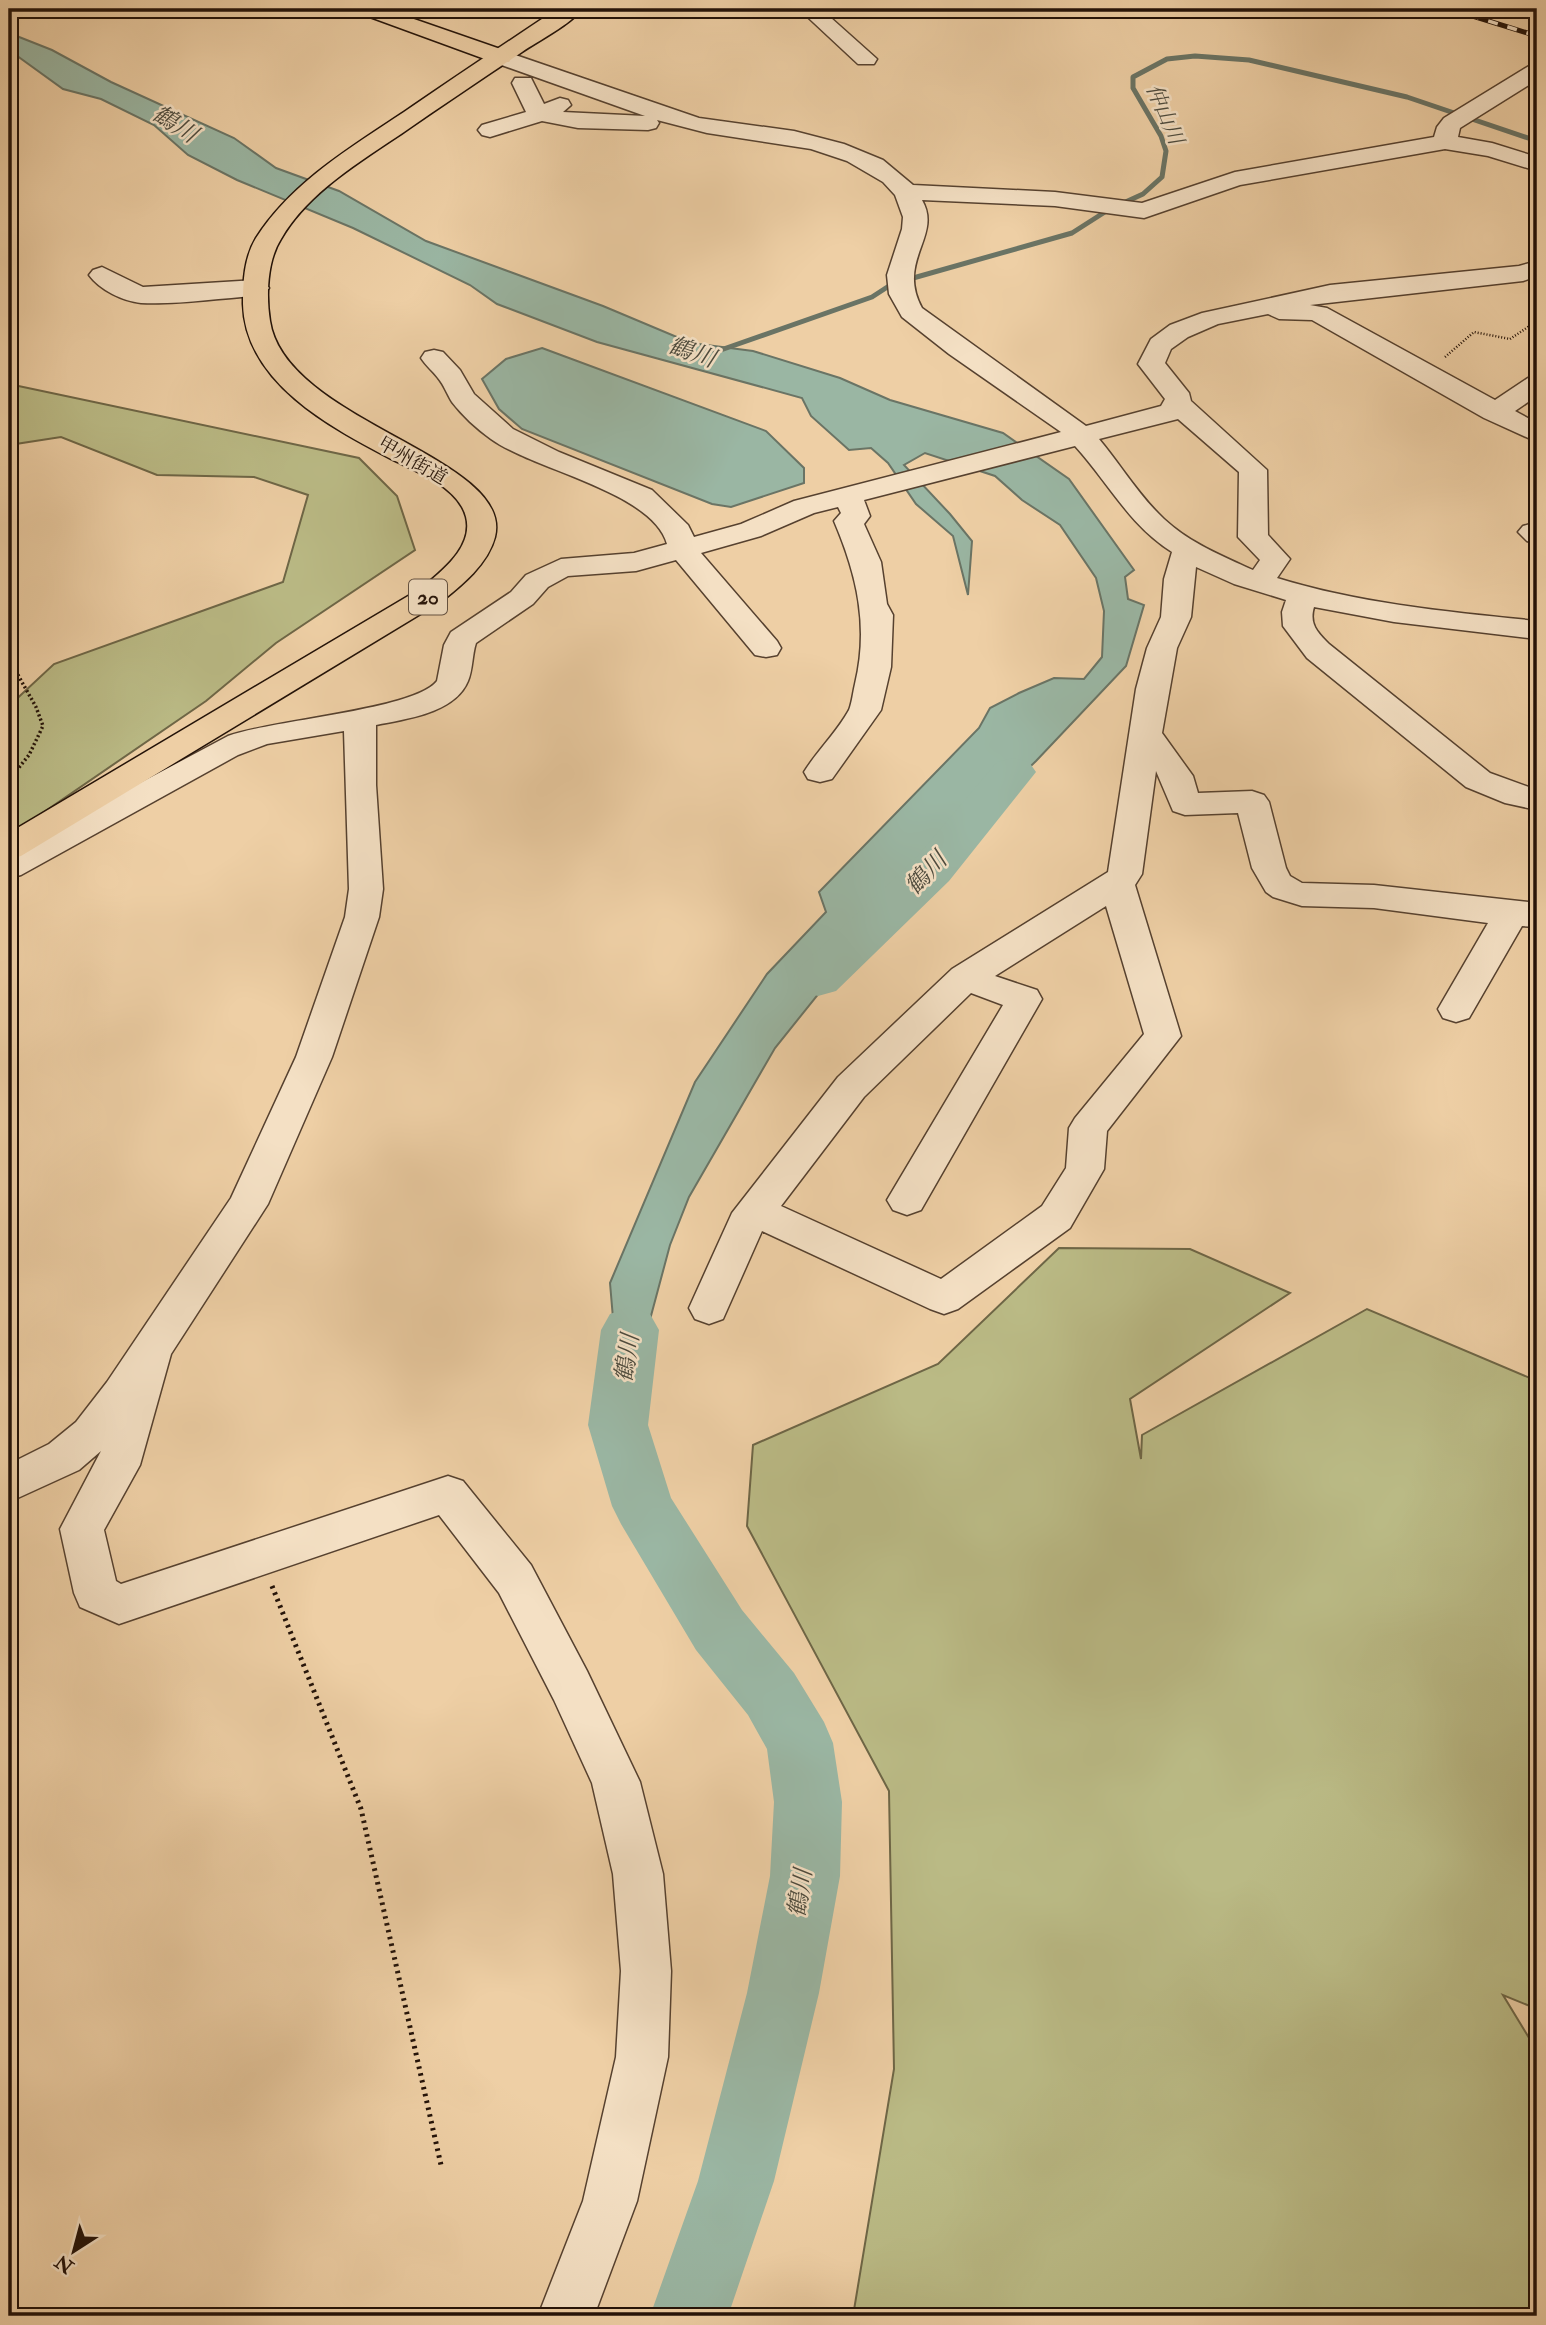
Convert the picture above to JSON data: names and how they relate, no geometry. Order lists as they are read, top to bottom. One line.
{"streets":{"main road":["甲州街道","20"]},"water":["仲山川","鶴川"],"north":"bottom left"}
